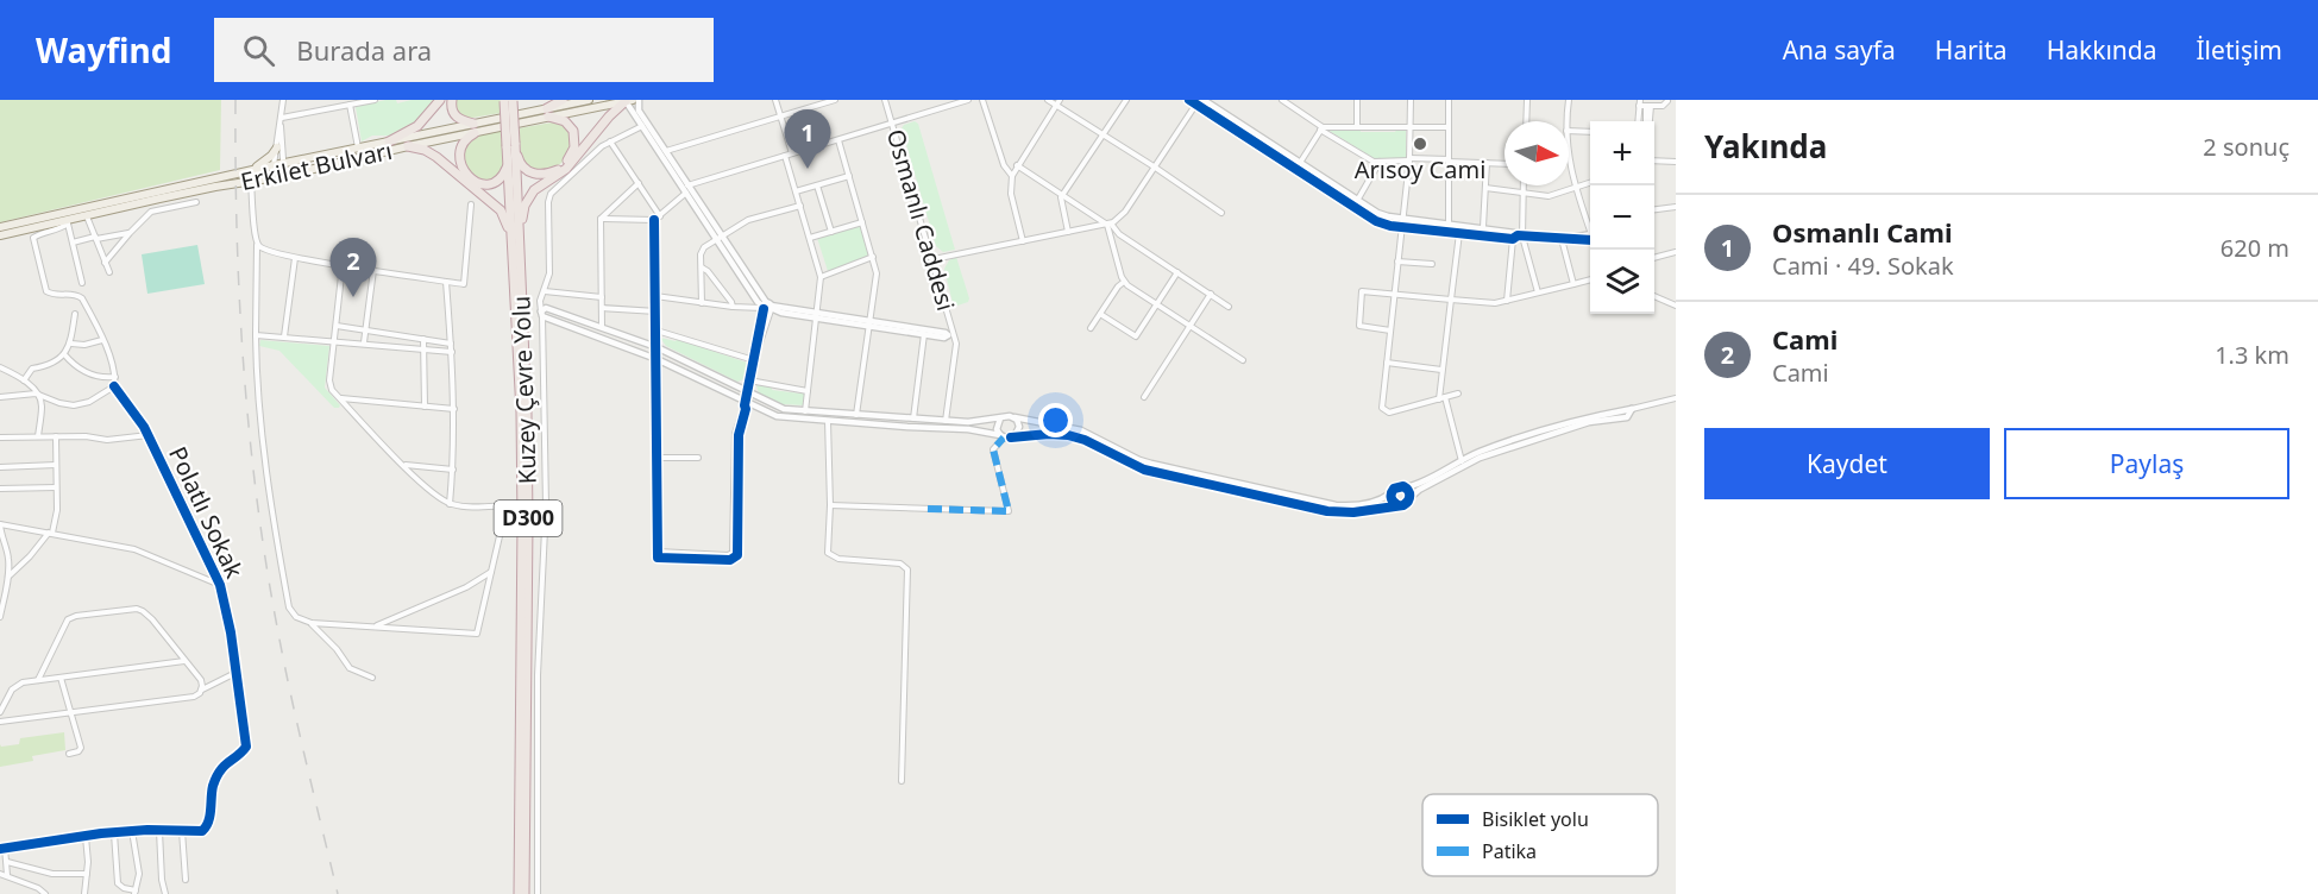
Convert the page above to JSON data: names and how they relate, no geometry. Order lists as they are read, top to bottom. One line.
{"streets":{"highway":["Kuzey Çevre Yolu","D300"],"main road":["Erkilet Bulvarı"],"street":["Osmanlı Caddesi","Polatlı Sokak"]},"crossings":[["Kuzey Çevre Yolu","D300"]],"places":["Arısoy Cami"],"legend":["Bisiklet yolu","Patika"],"north":"right","page":{"header":"Wayfind","search":"Burada ara","nav":["Ana sayfa","Harita","Hakkında","İletişim"],"heading":["Yakında","2 sonuç"],"pins":["1","2"],"map_buttons":["+","−"],"list":[{"mark":"1","name":"Osmanlı Cami","note":"Cami · 49. Sokak","value":"620 m"},{"mark":"2","name":"Cami","note":"Cami","value":"1.3 km"}],"buttons":["Kaydet","Paylaş"]}}
